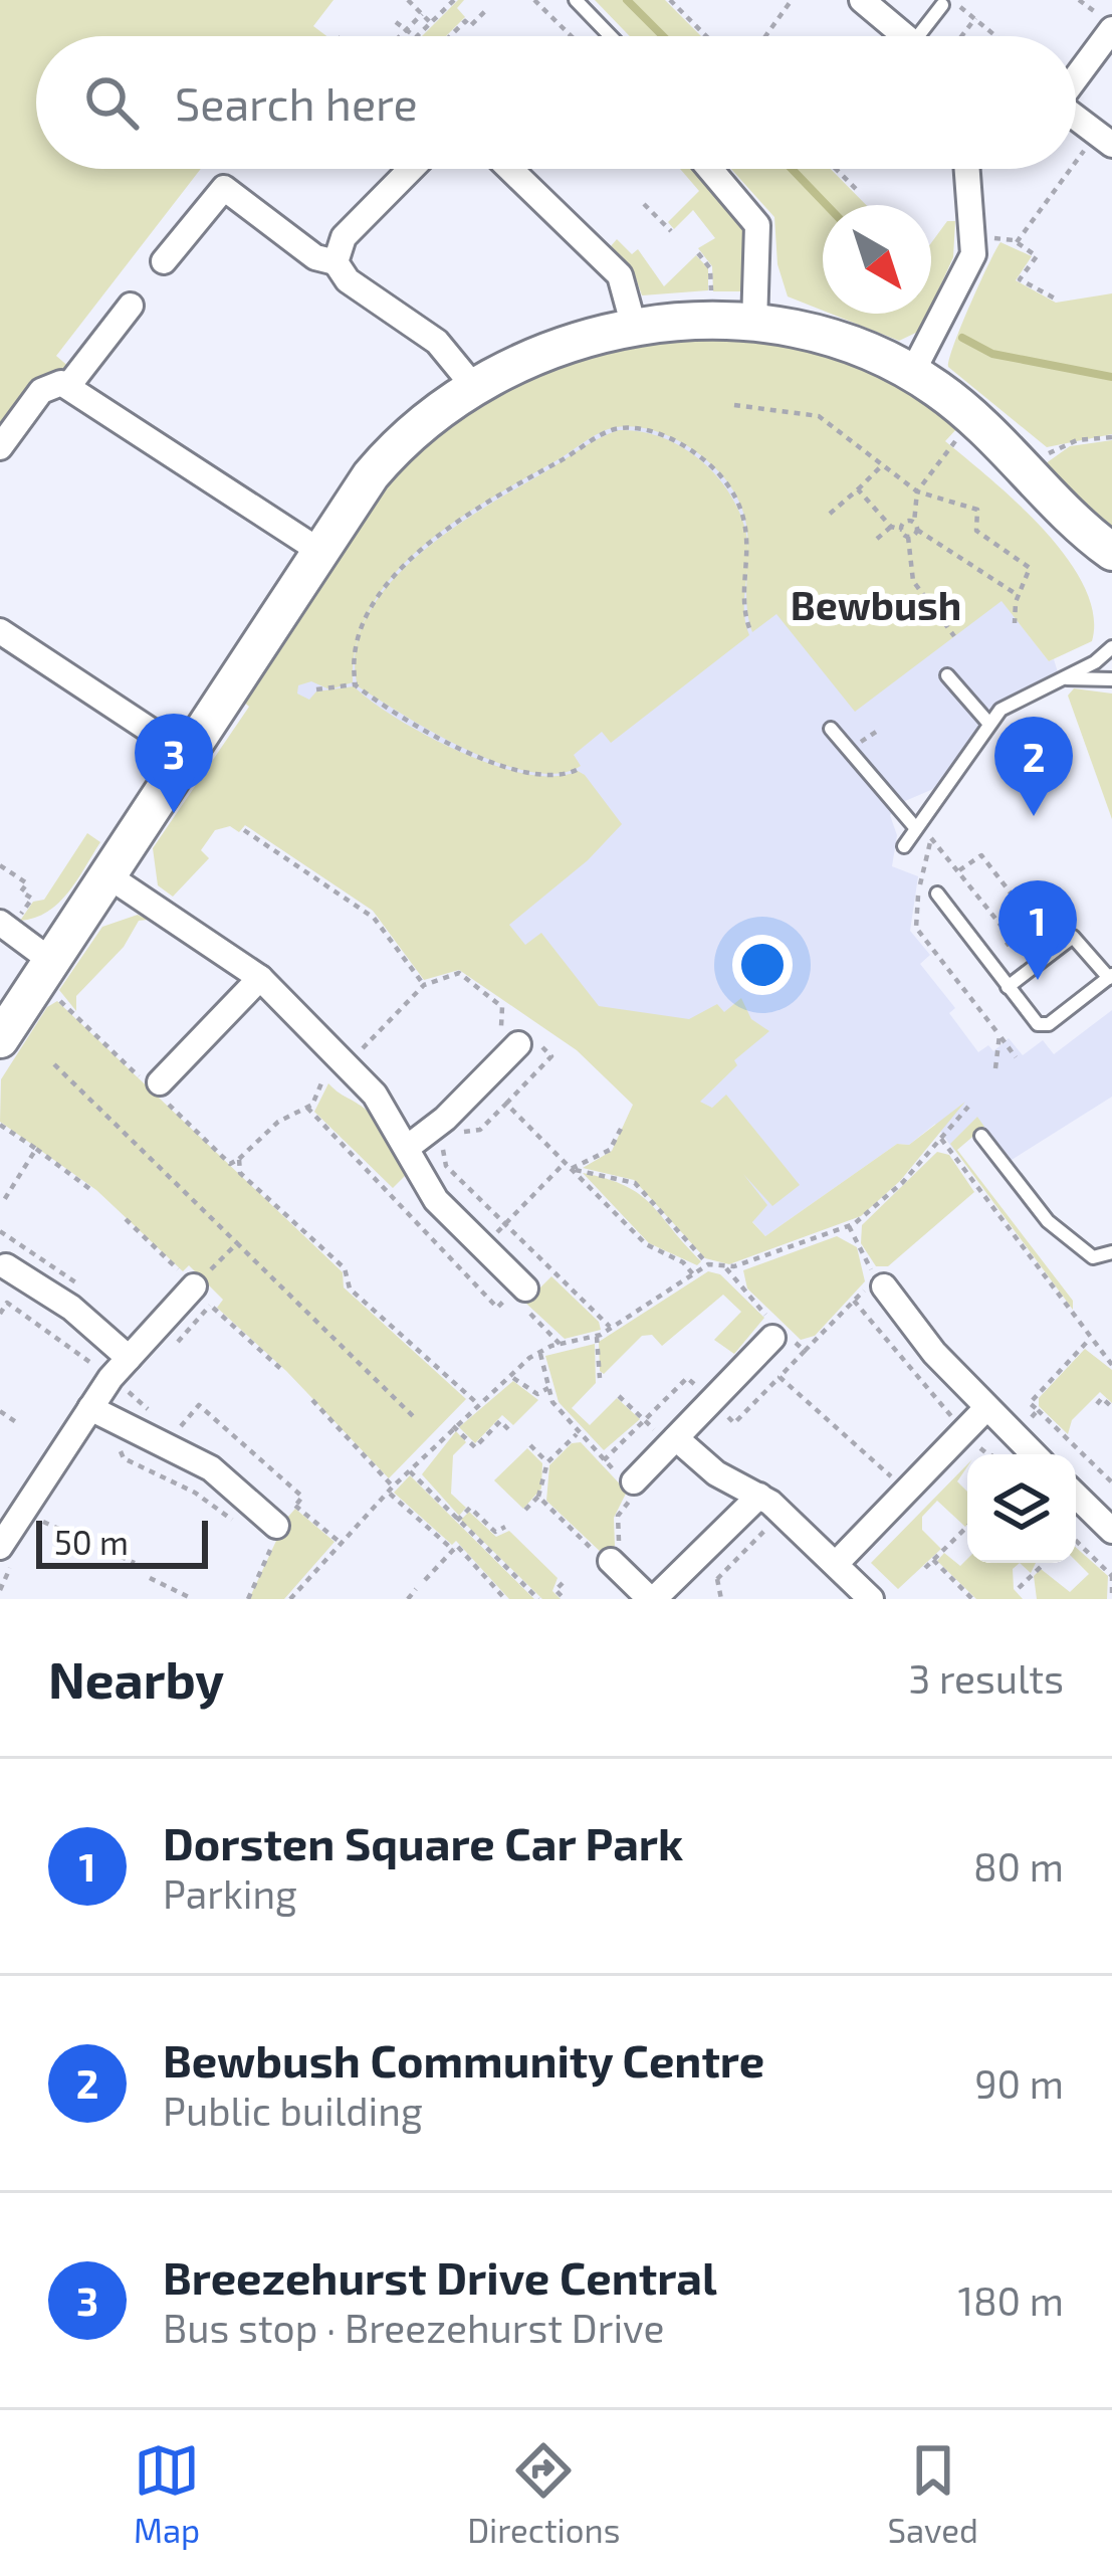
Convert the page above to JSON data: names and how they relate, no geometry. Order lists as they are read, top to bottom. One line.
{"districts":["Bewbush"],"scale_bar":"50 m","north":"bottom right","page":{"search":"Search here","pins":["3","2","1"],"scale":"50 m","heading":["Nearby","3 results"],"list":[{"mark":"1","name":"Dorsten Square Car Park","note":"Parking","value":"80 m"},{"mark":"2","name":"Bewbush Community Centre","note":"Public building","value":"90 m"},{"mark":"3","name":"Breezehurst Drive Central","note":"Bus stop · Breezehurst Drive","value":"180 m"}],"nav":["Map","Directions","Saved"]}}
